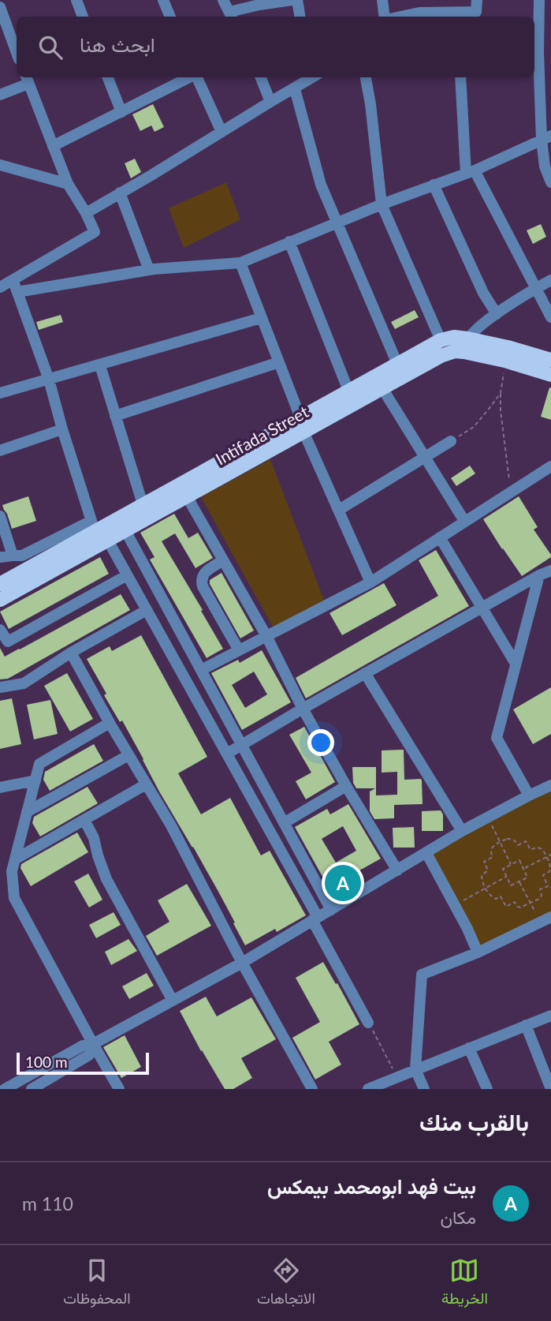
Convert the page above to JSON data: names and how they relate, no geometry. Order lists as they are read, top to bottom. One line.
{"streets":{"main road":["Intifada Street"]},"scale_bar":"100 m","page":{"search":"ابحث هنا","pins":"A","scale":"100 m","heading":"بالقرب منك","list":[{"mark":"A","name":"بيت فهد ابومحمد بيمكس","note":"مكان","value":"110 m"}],"nav":["الخريطة","الاتجاهات","المحفوظات"]}}
